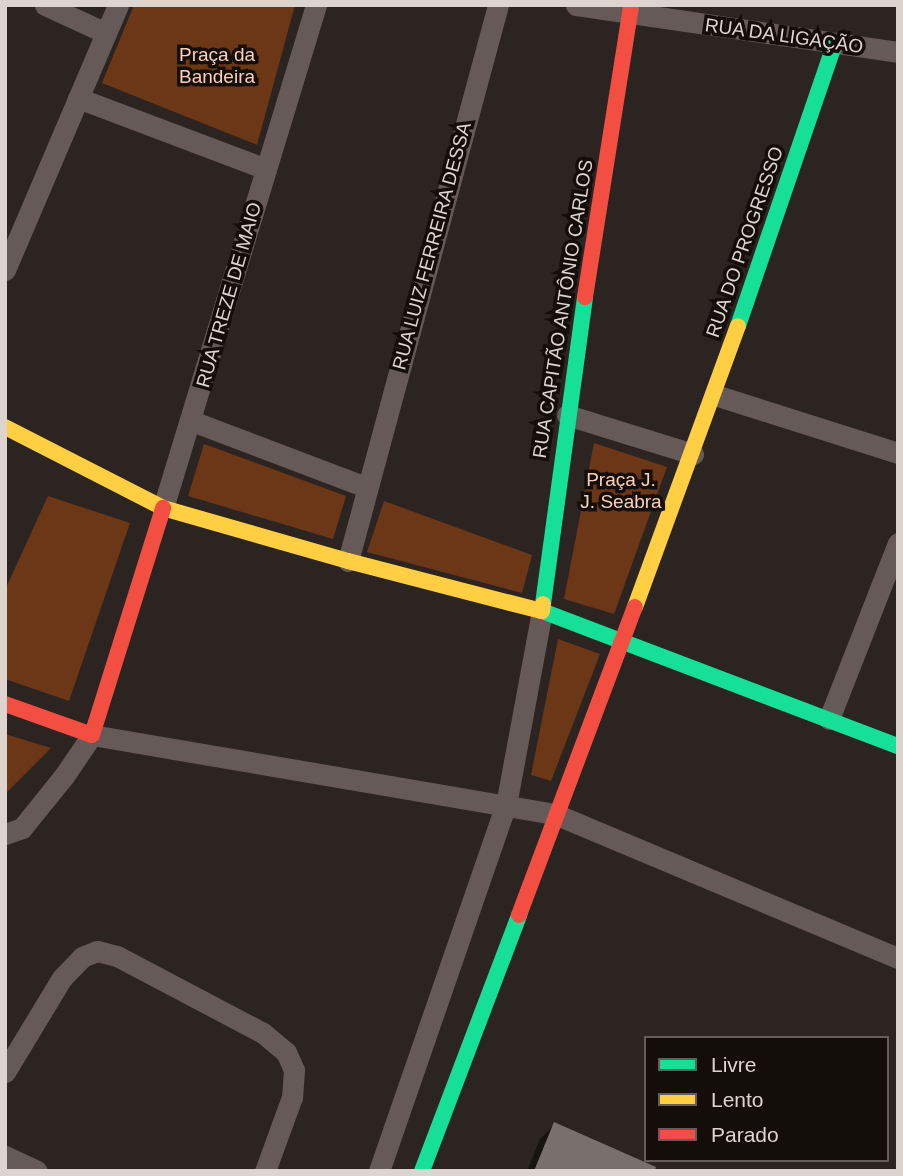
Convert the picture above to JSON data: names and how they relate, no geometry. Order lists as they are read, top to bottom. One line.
{"streets":{"street":["RUA DA LIGAÇÃO","RUA DO PROGRESSO","RUA LUIZ FERREIRA DESSA","RUA TREZE DE MAIO","RUA CAPITÃO ANTÔNIO CARLOS"]},"crossings":[["RUA DA LIGAÇÃO","RUA DO PROGRESSO"],["RUA DA LIGAÇÃO","RUA CAPITÃO ANTÔNIO CARLOS"]],"parks":["Praça da Bandeira","Praça J. J. Seabra"],"legend":["Livre","Lento","Parado"]}
